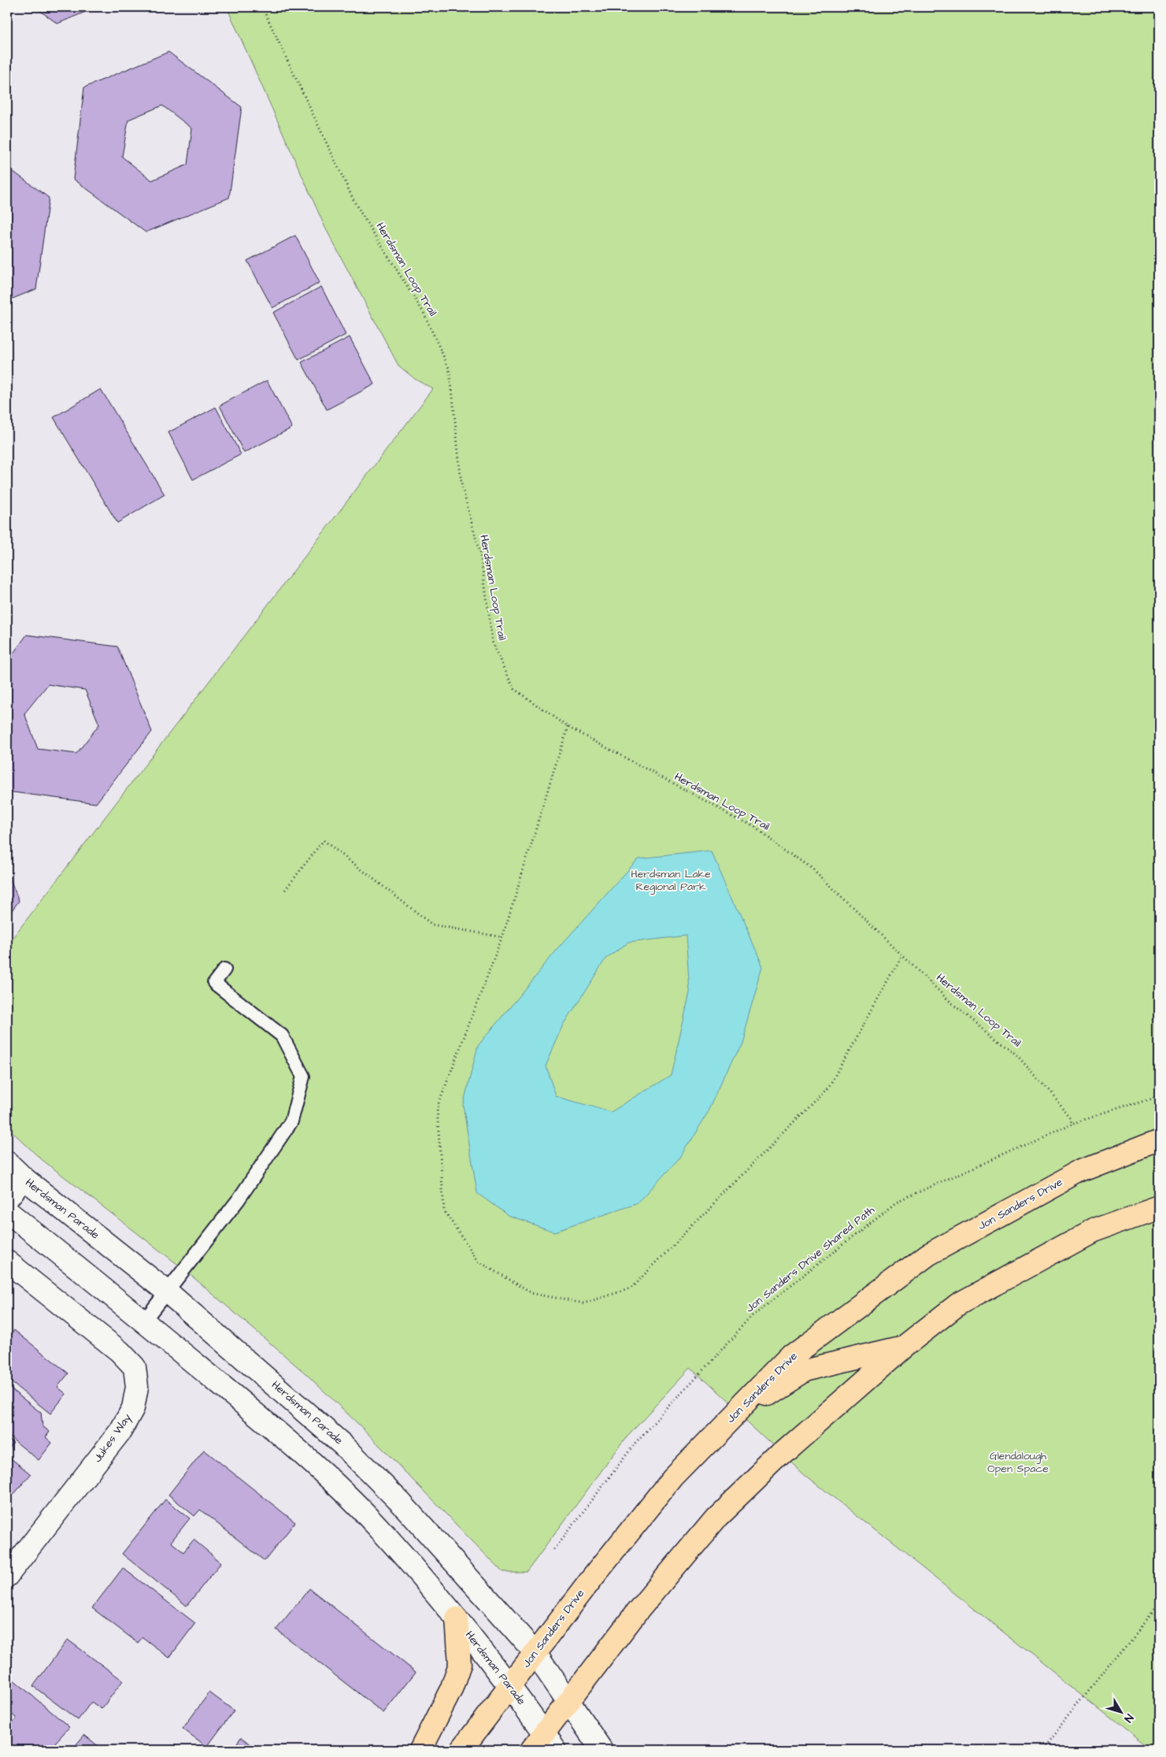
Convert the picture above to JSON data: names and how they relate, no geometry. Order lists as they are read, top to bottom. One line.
{"streets":{"main road":["Jon Sanders Drive","Herdsman Parade","Jukes Way"],"path":["Herdsman Loop Trail","Jon Sanders Drive Shared Path"]},"crossings":[["Herdsman Loop Trail","Jon Sanders Drive Shared Path"],["Jon Sanders Drive","Herdsman Parade"]],"parks":["Herdsman Lake Regional Park","Glendalough Open Space"],"north":"bottom right"}
